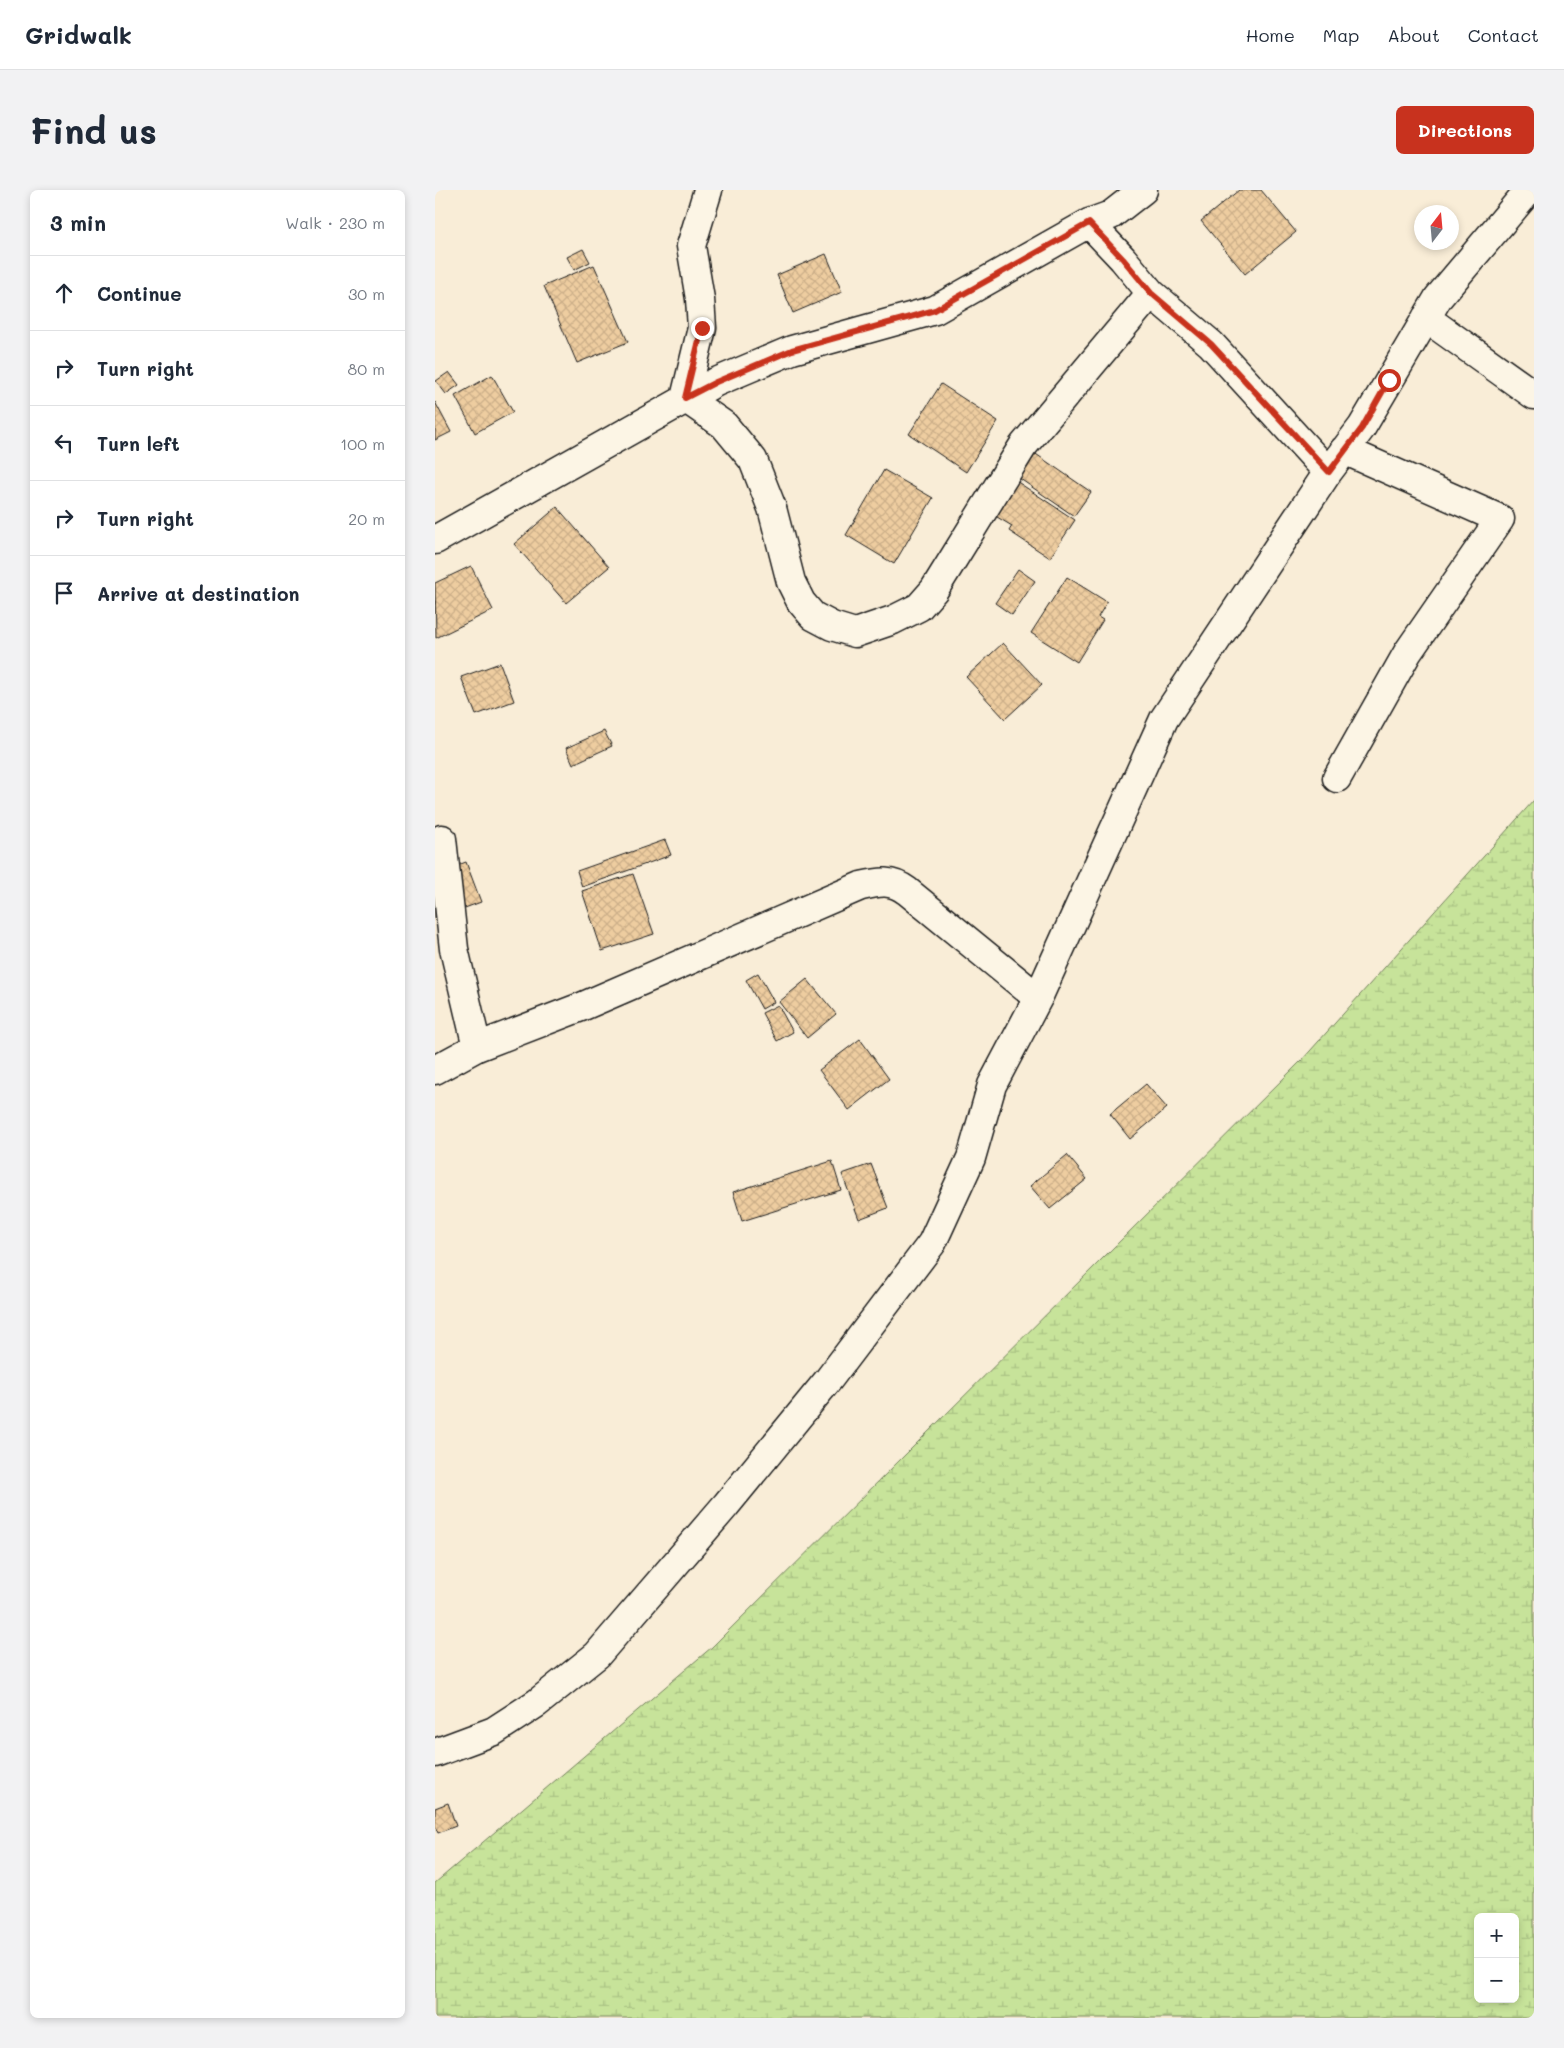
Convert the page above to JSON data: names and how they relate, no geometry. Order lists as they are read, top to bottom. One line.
{"north":"top","page":{"header":"Gridwalk","nav":["Home","Map","About","Contact"],"buttons":"Directions","title":"Find us","heading":["3 min","Walk · 230 m"],"list":[["Continue","30 m"],["Turn right","80 m"],["Turn left","100 m"],["Turn right","20 m"],"Arrive at destination"],"map_buttons":["+","−"]}}
